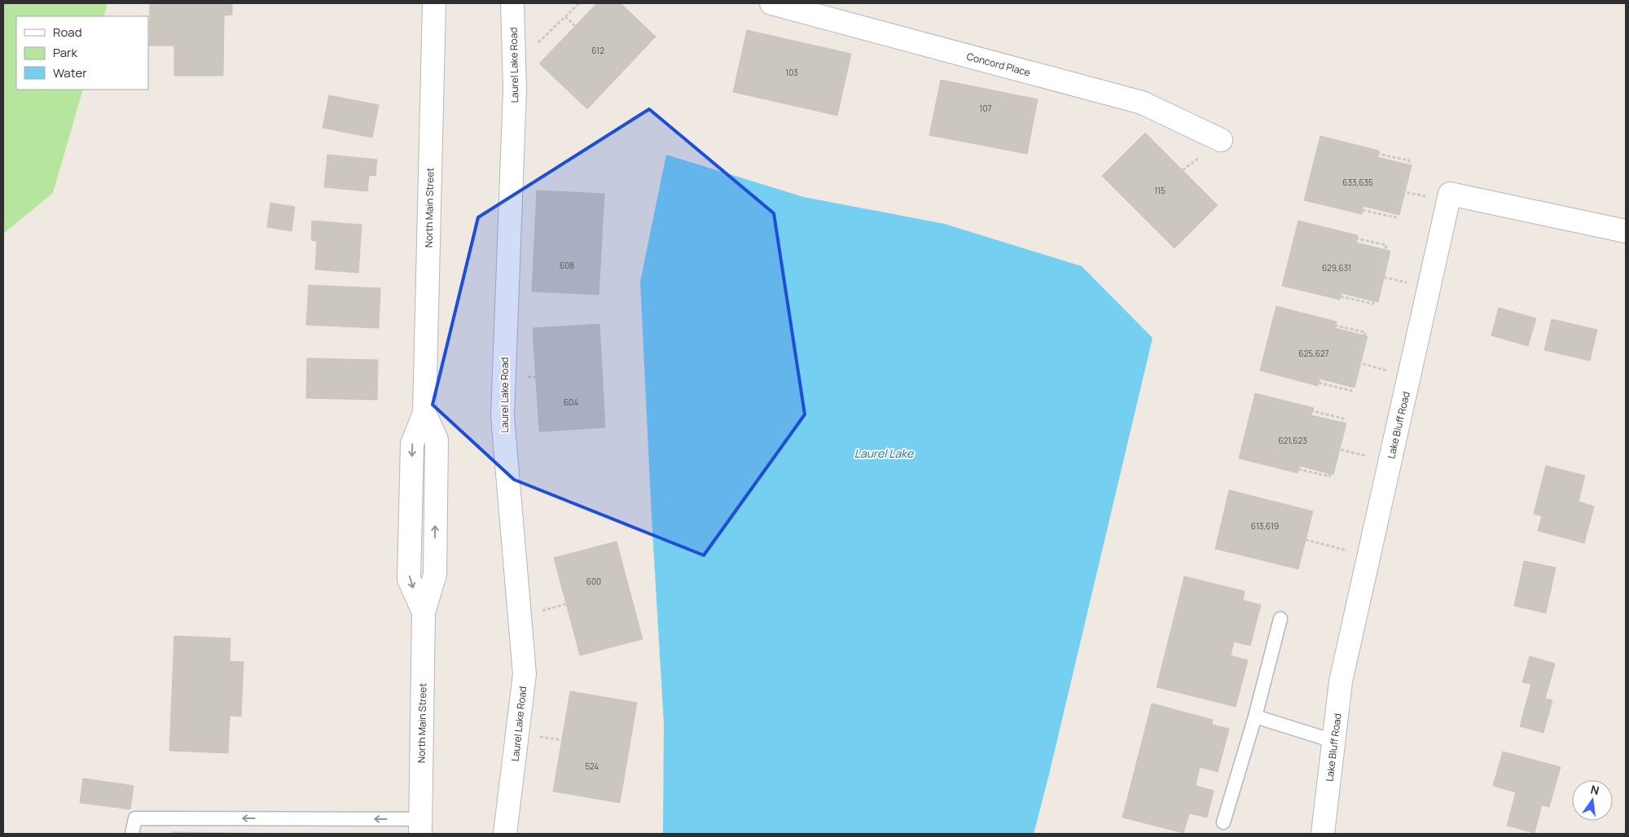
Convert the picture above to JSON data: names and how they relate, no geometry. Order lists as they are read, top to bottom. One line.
{"streets":{"street":["Concord Place","Laurel Lake Road","North Main Street","Lake Bluff Road"]},"water":["Laurel Lake"],"house_numbers":["612","103","107","633,635","115","608","629,631","625,627","604","621,623","613,619","600","524"],"legend":["Road","Park","Water"],"north":"top"}
